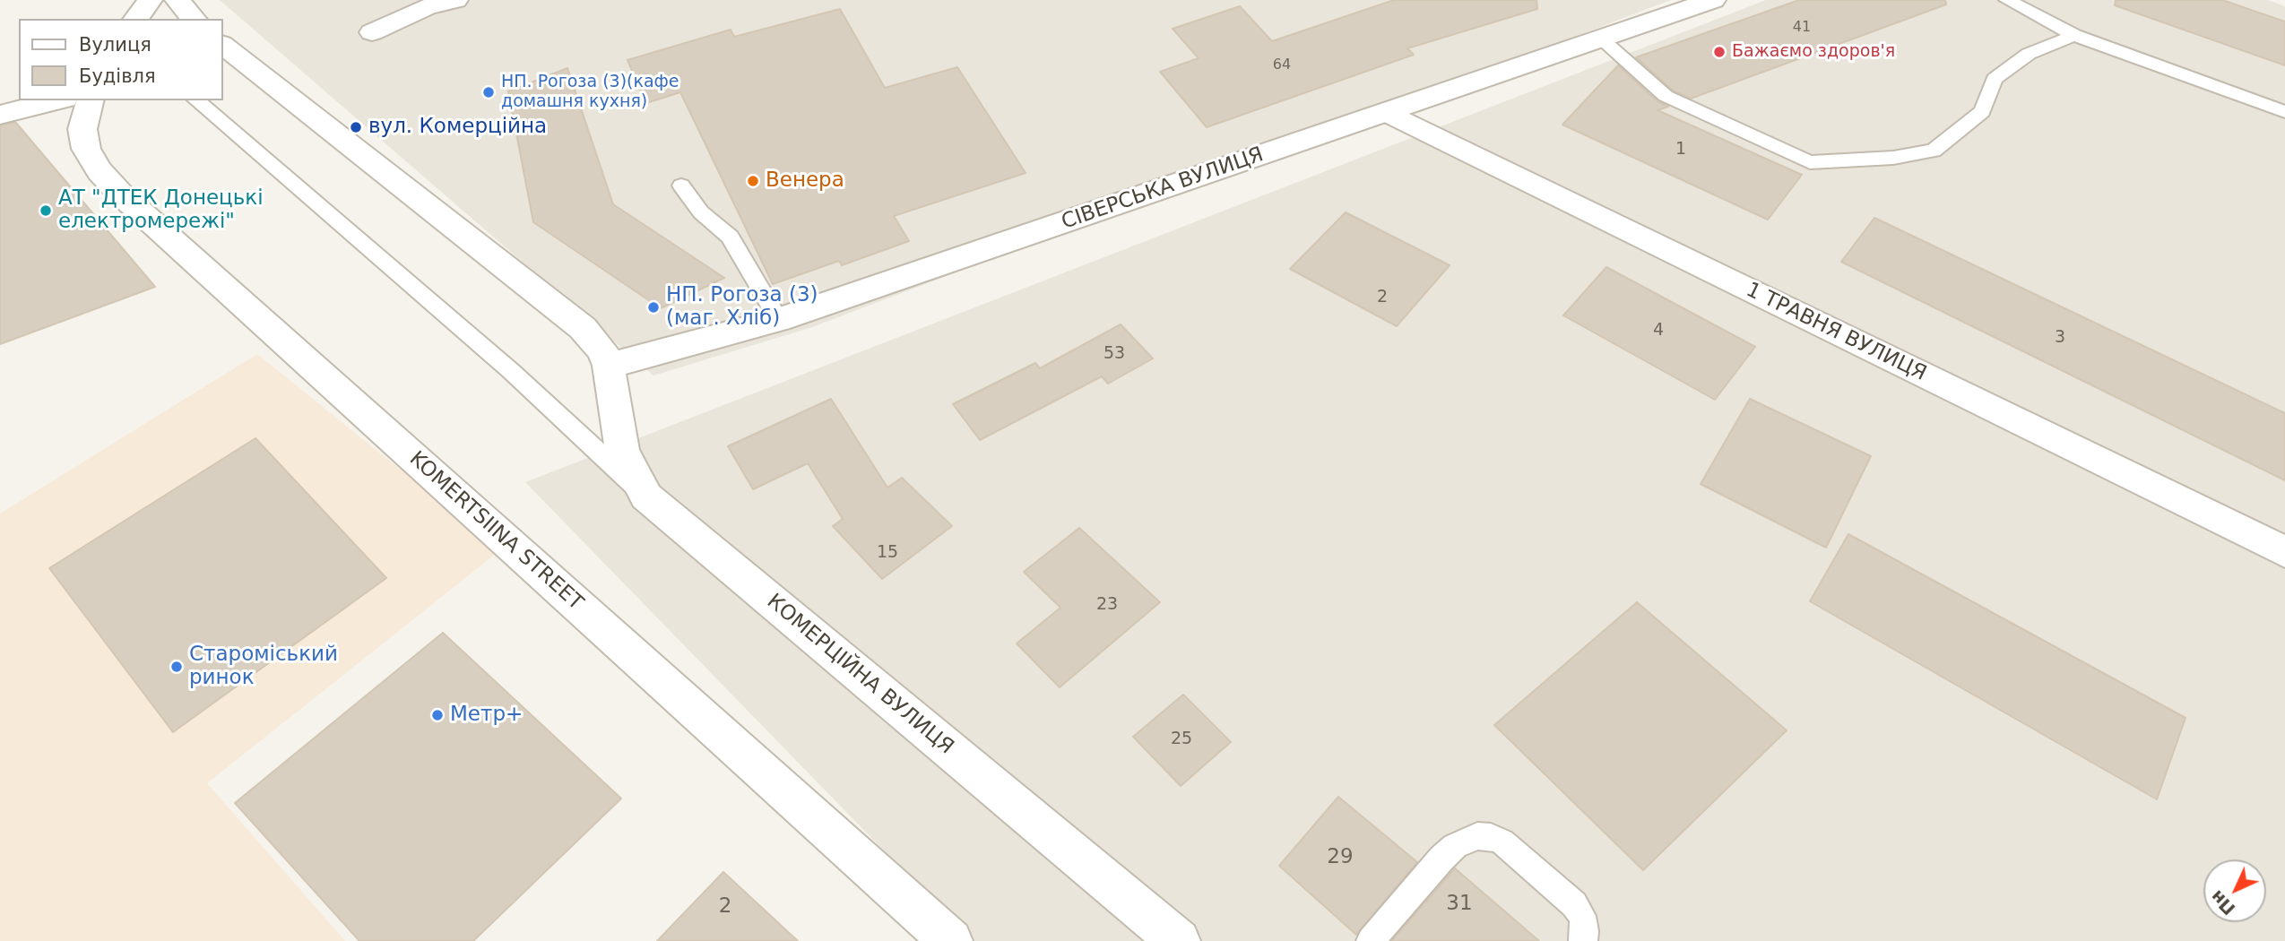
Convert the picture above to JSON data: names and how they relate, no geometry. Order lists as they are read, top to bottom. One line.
{"streets":{"street":["СІВЕРСЬКА ВУЛИЦЯ","1 ТРАВНЯ ВУЛИЦЯ","KOMERTSIINA STREET","КОМЕРЦІЙНА ВУЛИЦЯ"]},"crossings":[["СІВЕРСЬКА ВУЛИЦЯ","1 ТРАВНЯ ВУЛИЦЯ"],["СІВЕРСЬКА ВУЛИЦЯ","КОМЕРЦІЙНА ВУЛИЦЯ"]],"places":["Бажаємо здоров'я","НП. Рогоза (3)(кафе домашня кухня)","вул. Комерційна","Венера","АТ \"ДТЕК Донецькі електромережі\"","НП. Рогоза (3) (маг. Хліб)","Староміський ринок","Метр+"],"house_numbers":["41","64","1","2","4","3","53","15","23","25","29","31","2"],"legend":["Вулиця","Будівля"],"north":"bottom left"}
